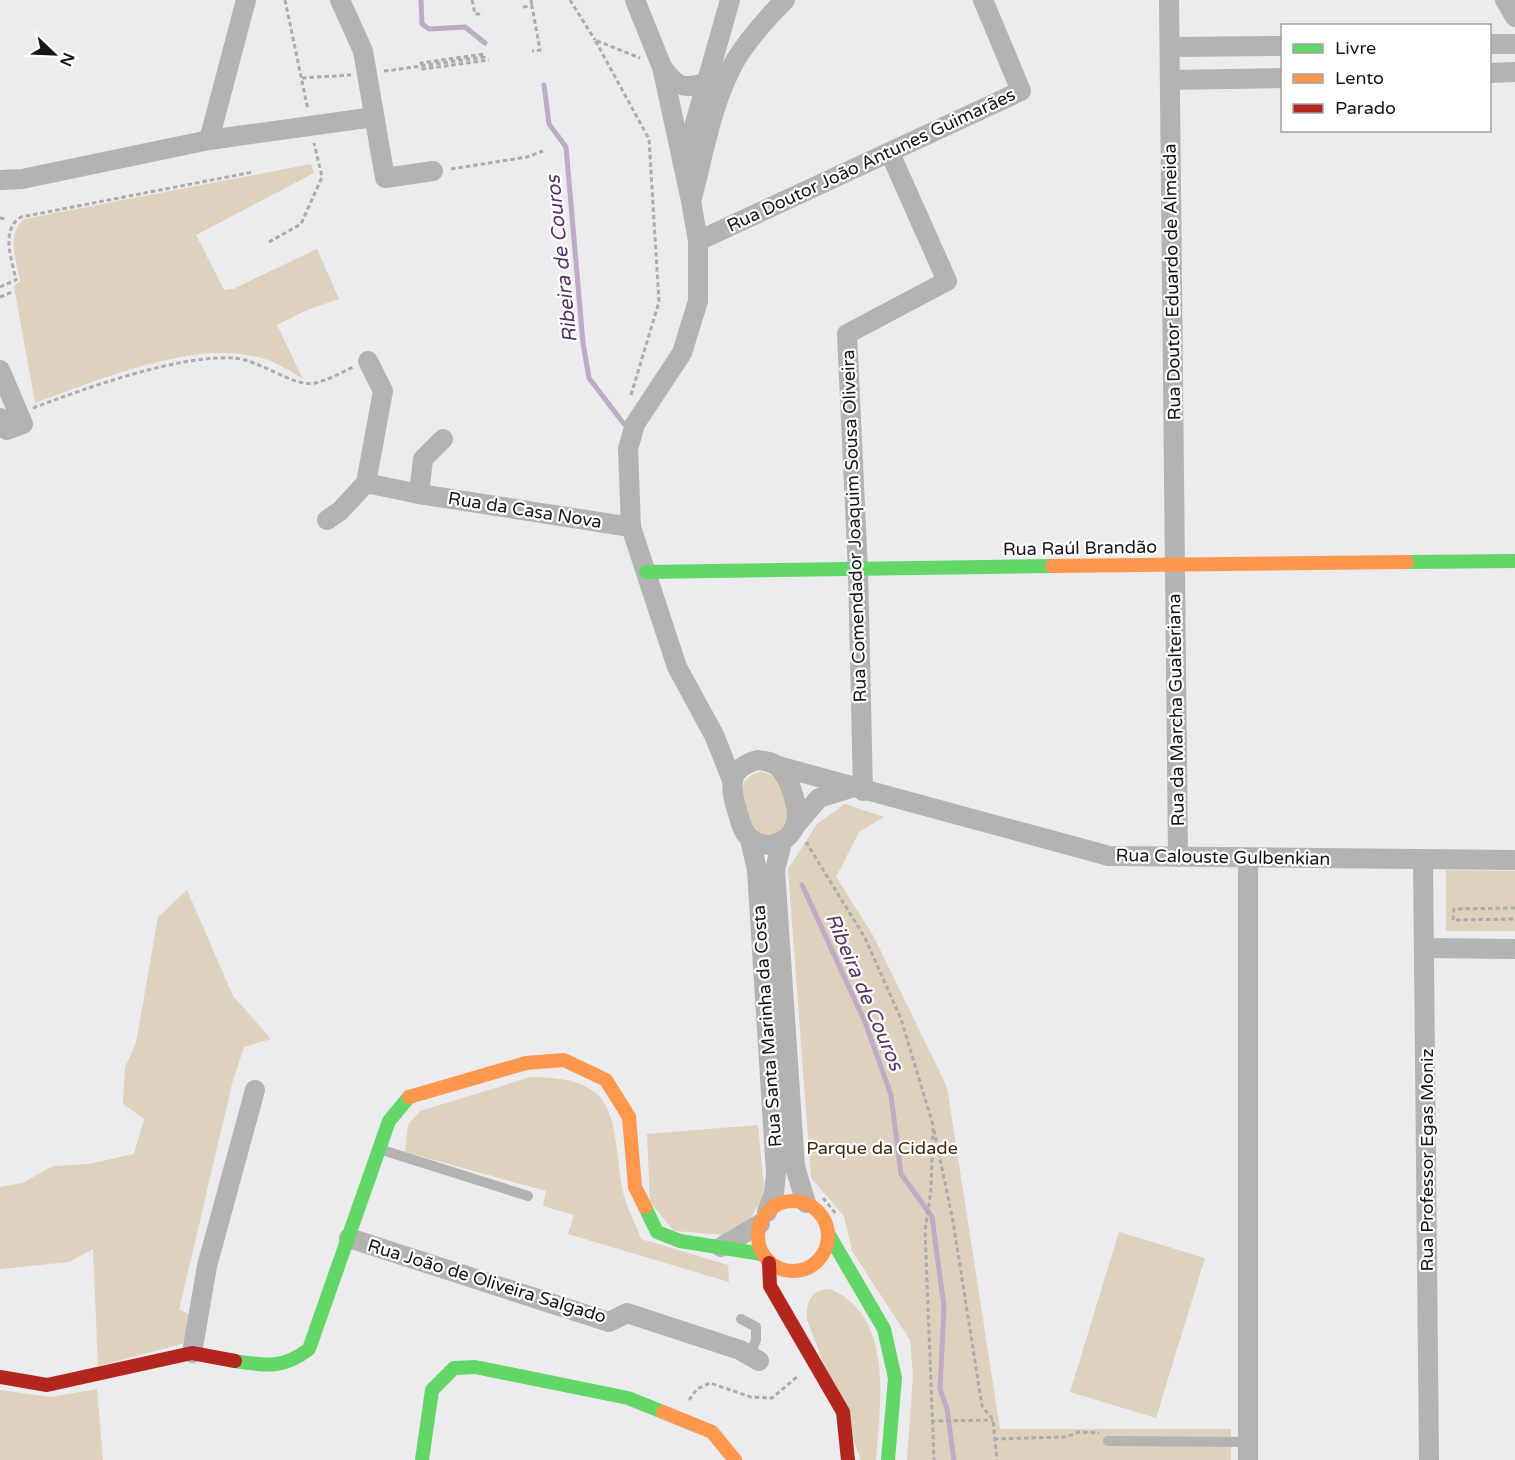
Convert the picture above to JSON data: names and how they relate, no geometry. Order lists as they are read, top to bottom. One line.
{"streets":{"street":["Rua Doutor João Antunes Guimarães","Rua Doutor Eduardo de Almeida","Rua da Casa Nova","Rua Comendador Joaquim Sousa Oliveira","Rua Raúl Brandão","Rua da Marcha Gualteriana","Rua Calouste Gulbenkian","Rua Santa Marinha da Costa","Rua Professor Egas Moniz","Rua João de Oliveira Salgado"]},"crossings":[["Rua Doutor João Antunes Guimarães","Rua Comendador Joaquim Sousa Oliveira"],["Rua Doutor Eduardo de Almeida","Rua Raúl Brandão"],["Rua Doutor Eduardo de Almeida","Rua da Marcha Gualteriana"],["Rua Comendador Joaquim Sousa Oliveira","Rua Raúl Brandão"],["Rua Comendador Joaquim Sousa Oliveira","Rua Calouste Gulbenkian"],["Rua Raúl Brandão","Rua da Marcha Gualteriana"],["Rua da Marcha Gualteriana","Rua Calouste Gulbenkian"],["Rua Calouste Gulbenkian","Rua Santa Marinha da Costa"],["Rua Calouste Gulbenkian","Rua Professor Egas Moniz"],["Rua Santa Marinha da Costa","Rua João de Oliveira Salgado"]],"water":["Ribeira de Couros"],"parks":["Parque da Cidade"],"legend":["Livre","Lento","Parado"],"north":"bottom right"}
